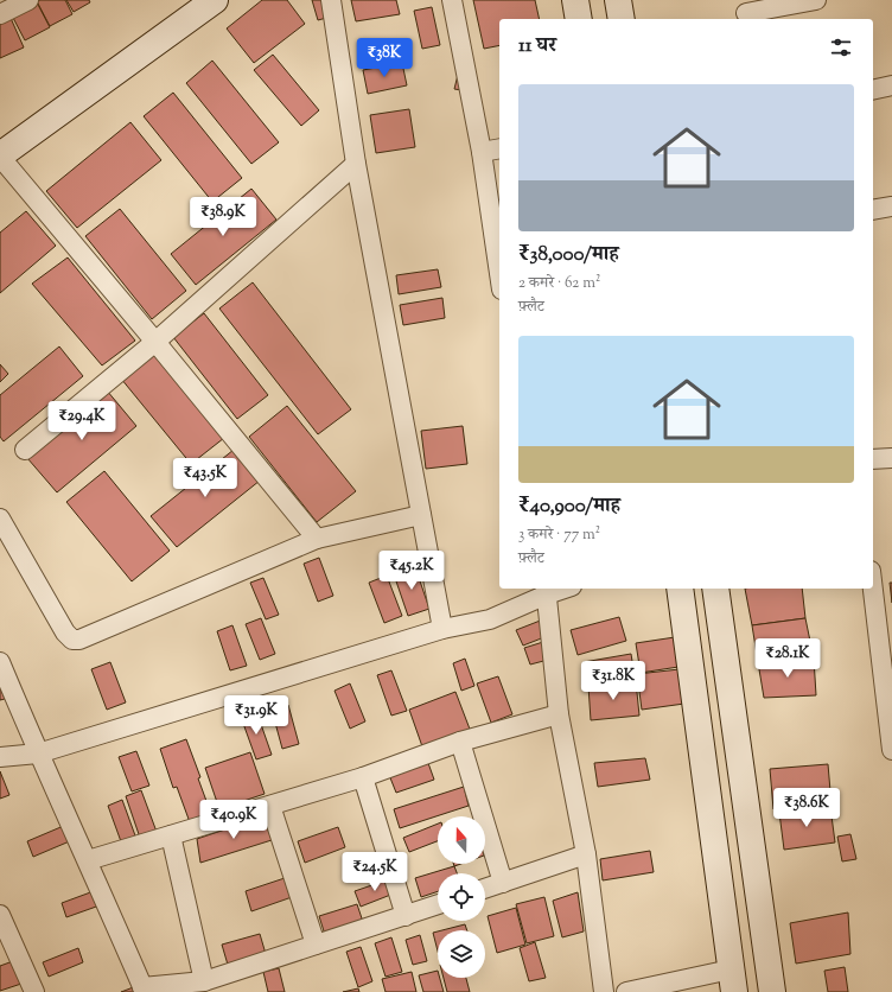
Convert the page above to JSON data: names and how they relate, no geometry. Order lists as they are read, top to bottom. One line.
{"north":"top","page":{"heading":"11 घर","price":["₹38K","₹38.9K","₹29.4K","₹43.5K","₹45.2K","₹28.1K","₹31.8K","₹31.9K","₹38.6K","₹40.9K","₹24.5K"],"list":[{"name":"₹38,000/माह","note":"2 कमरे · 62 m² · फ़्लैट"},{"name":"₹40,900/माह","note":"3 कमरे · 77 m² · फ़्लैट"}]}}
